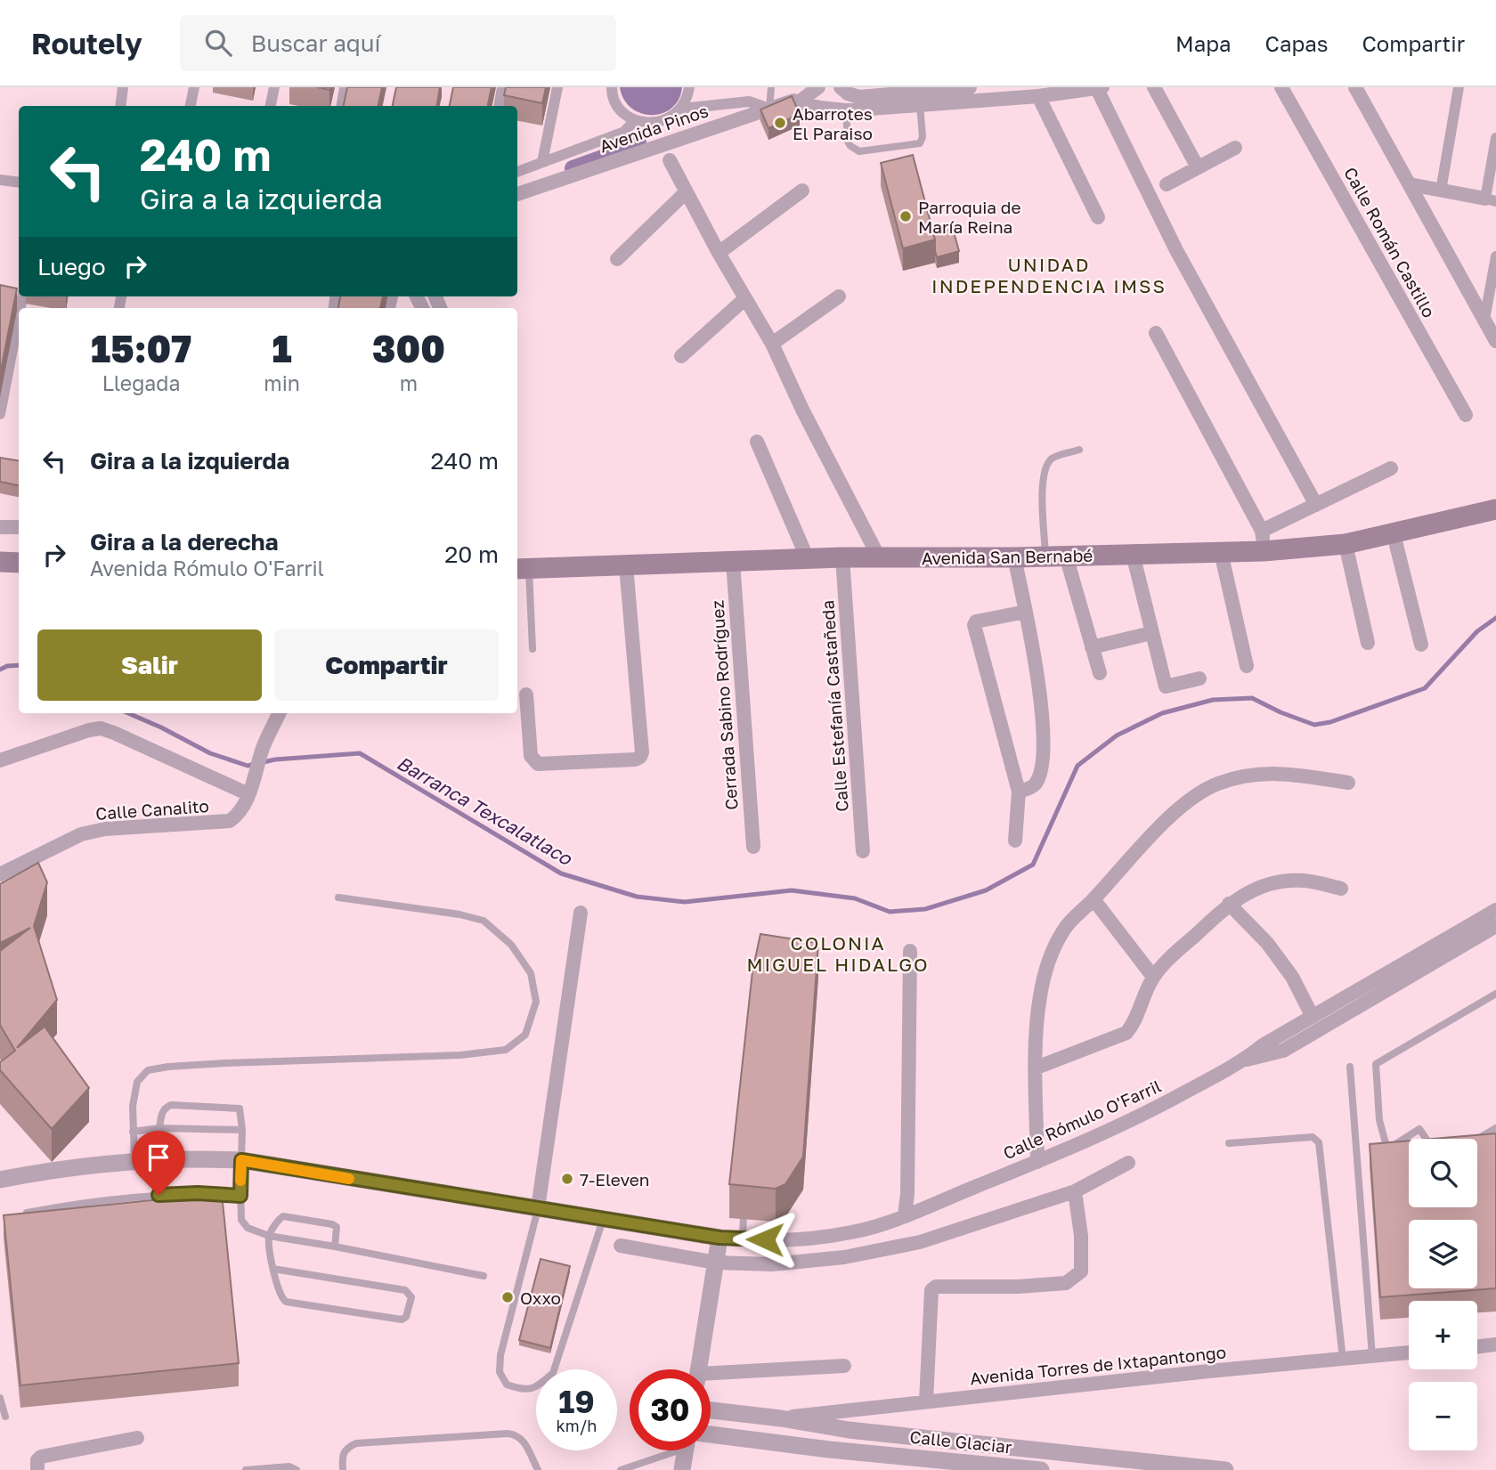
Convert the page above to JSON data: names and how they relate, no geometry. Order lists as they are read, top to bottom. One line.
{"streets":{"main road":["Avenida San Bernabé"],"street":["Avenida Pinos","Calle Román Castillo","Cerrada Sabino Rodríguez","Calle Estefanía Castañeda","Calle Canalito","Calle Rómulo O'Farril","Avenida Torres de Ixtapantongo","Calle Glaciar"]},"crossings":[["Avenida San Bernabé","Cerrada Sabino Rodríguez"],["Avenida San Bernabé","Calle Estefanía Castañeda"],["Avenida Torres de Ixtapantongo","Calle Glaciar"]],"districts":["UNIDAD INDEPENDENCIA IMSS","COLONIA MIGUEL HIDALGO"],"water":["Barranca Texcalatlaco"],"places":["Abarrotes El Paraiso","Parroquia de María Reina","7-Eleven","Oxxo"],"page":{"header":"Routely","search":"Buscar aquí","nav":["Mapa","Capas","Compartir"],"turn":["240 m","Gira a la izquierda"],"then":"Luego","eta":["15:07","Llegada","1","min","300","m"],"list":[{"name":"Gira a la izquierda","value":"240 m"},{"name":"Gira a la derecha","note":"Avenida Rómulo O'Farril","value":"20 m"}],"buttons":["Salir","Compartir"],"map_buttons":["+","−"],"speed":"19 km/h","limit":"30"}}
